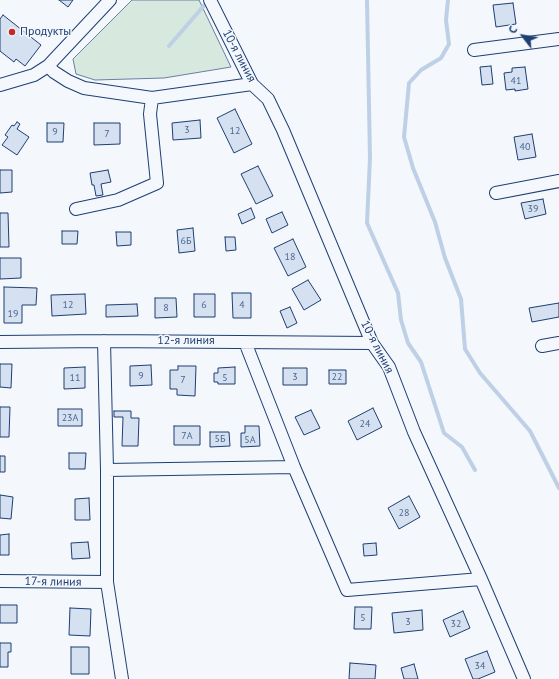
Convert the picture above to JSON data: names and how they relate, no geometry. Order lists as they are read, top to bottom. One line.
{"streets":{"street":["10-я линия","12-я линия","17-я линия"]},"crossings":[["10-я линия","12-я линия"]],"places":["Продукты"],"house_numbers":["41","3","12","9","7","40","39","6Б","18","12","6","4","8","19","9","3","22","11","5","7","23А","24","7А","5Б","5А","28","5","3","32","34"],"north":"top left"}
